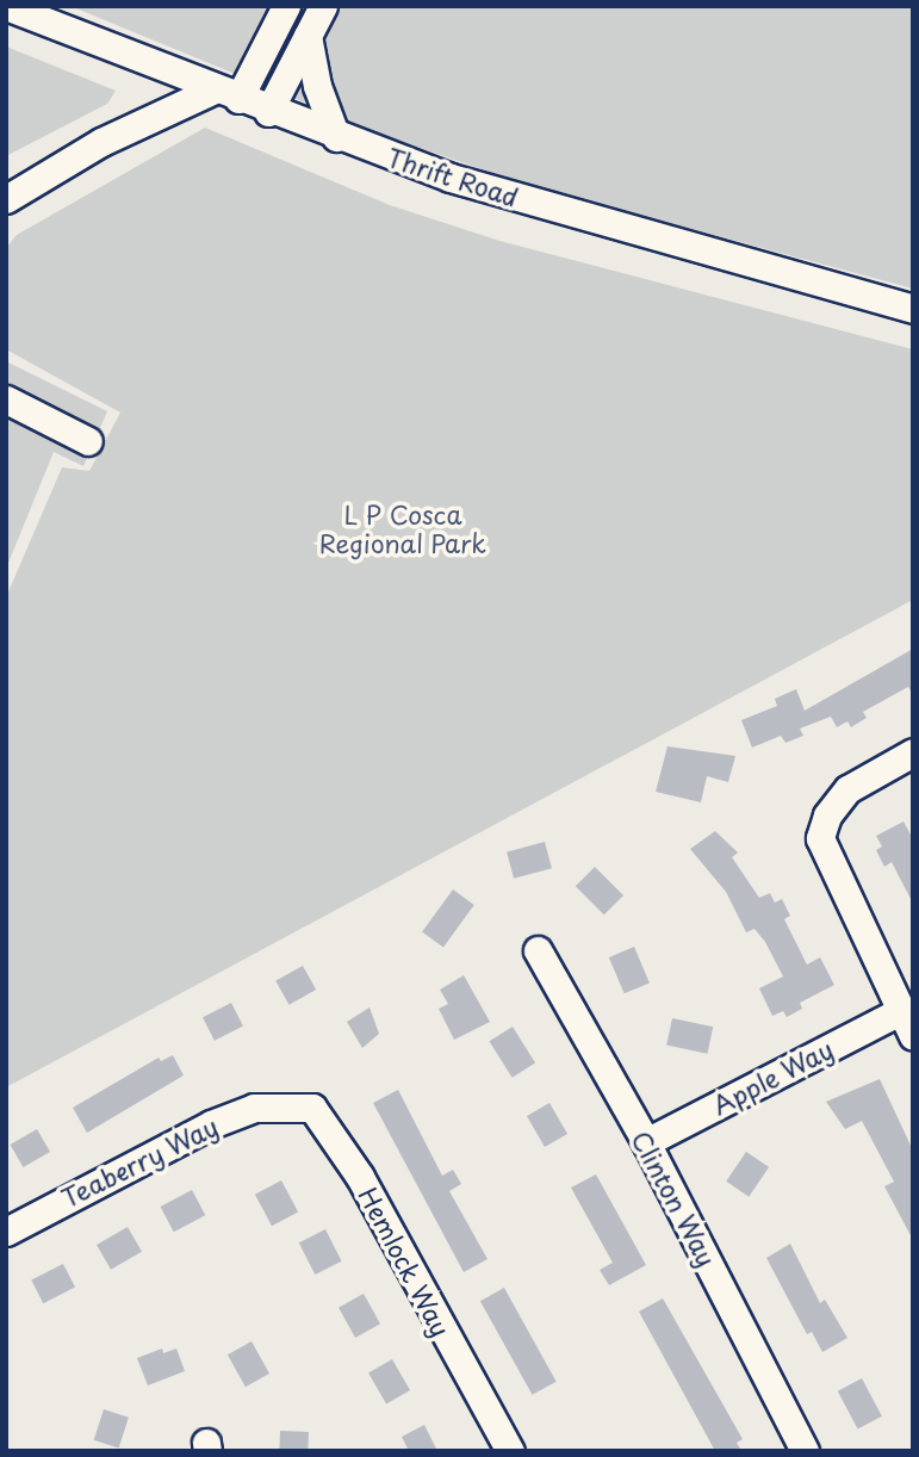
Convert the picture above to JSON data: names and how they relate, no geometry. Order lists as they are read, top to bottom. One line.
{"streets":{"street":["Thrift Road","Apple Way","Teaberry Way","Clinton Way","Hemlock Way"]},"crossings":[["Apple Way","Clinton Way"],["Teaberry Way","Hemlock Way"]],"parks":["L P Cosca Regional Park"]}
